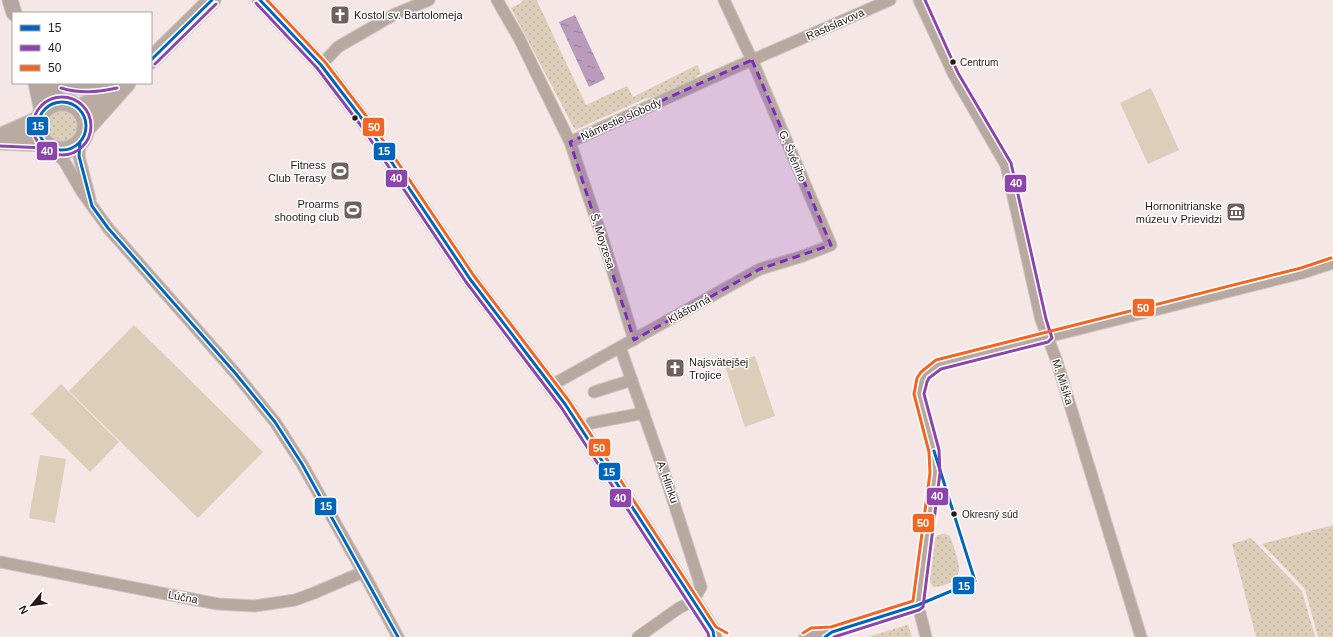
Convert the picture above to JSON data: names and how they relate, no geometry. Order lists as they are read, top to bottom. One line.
{"streets":{"street":["Rastislavova","Námestie slobody","G. Švéniho","Š. Moyzesa","Kláštorná","M. Mišíka","A. Hlinku","Lúčna"]},"crossings":[["Rastislavova","Námestie slobody"],["Námestie slobody","G. Švéniho"],["Námestie slobody","Š. Moyzesa"],["G. Švéniho","Kláštorná"],["Š. Moyzesa","Kláštorná"]],"places":{"church":["Kostol sv. Bartolomeja","Najsvätejšej Trojice"],"other":["Centrum","Okresný súd"],"sports":["Fitness Club Terasy","Proarms shooting club"],"museum":["Hornonitrianske múzeu v Prievidzi"]},"lines":["transit line 15","transit line 40","transit line 50"],"legend":["15","40","50"],"north":"bottom left"}
